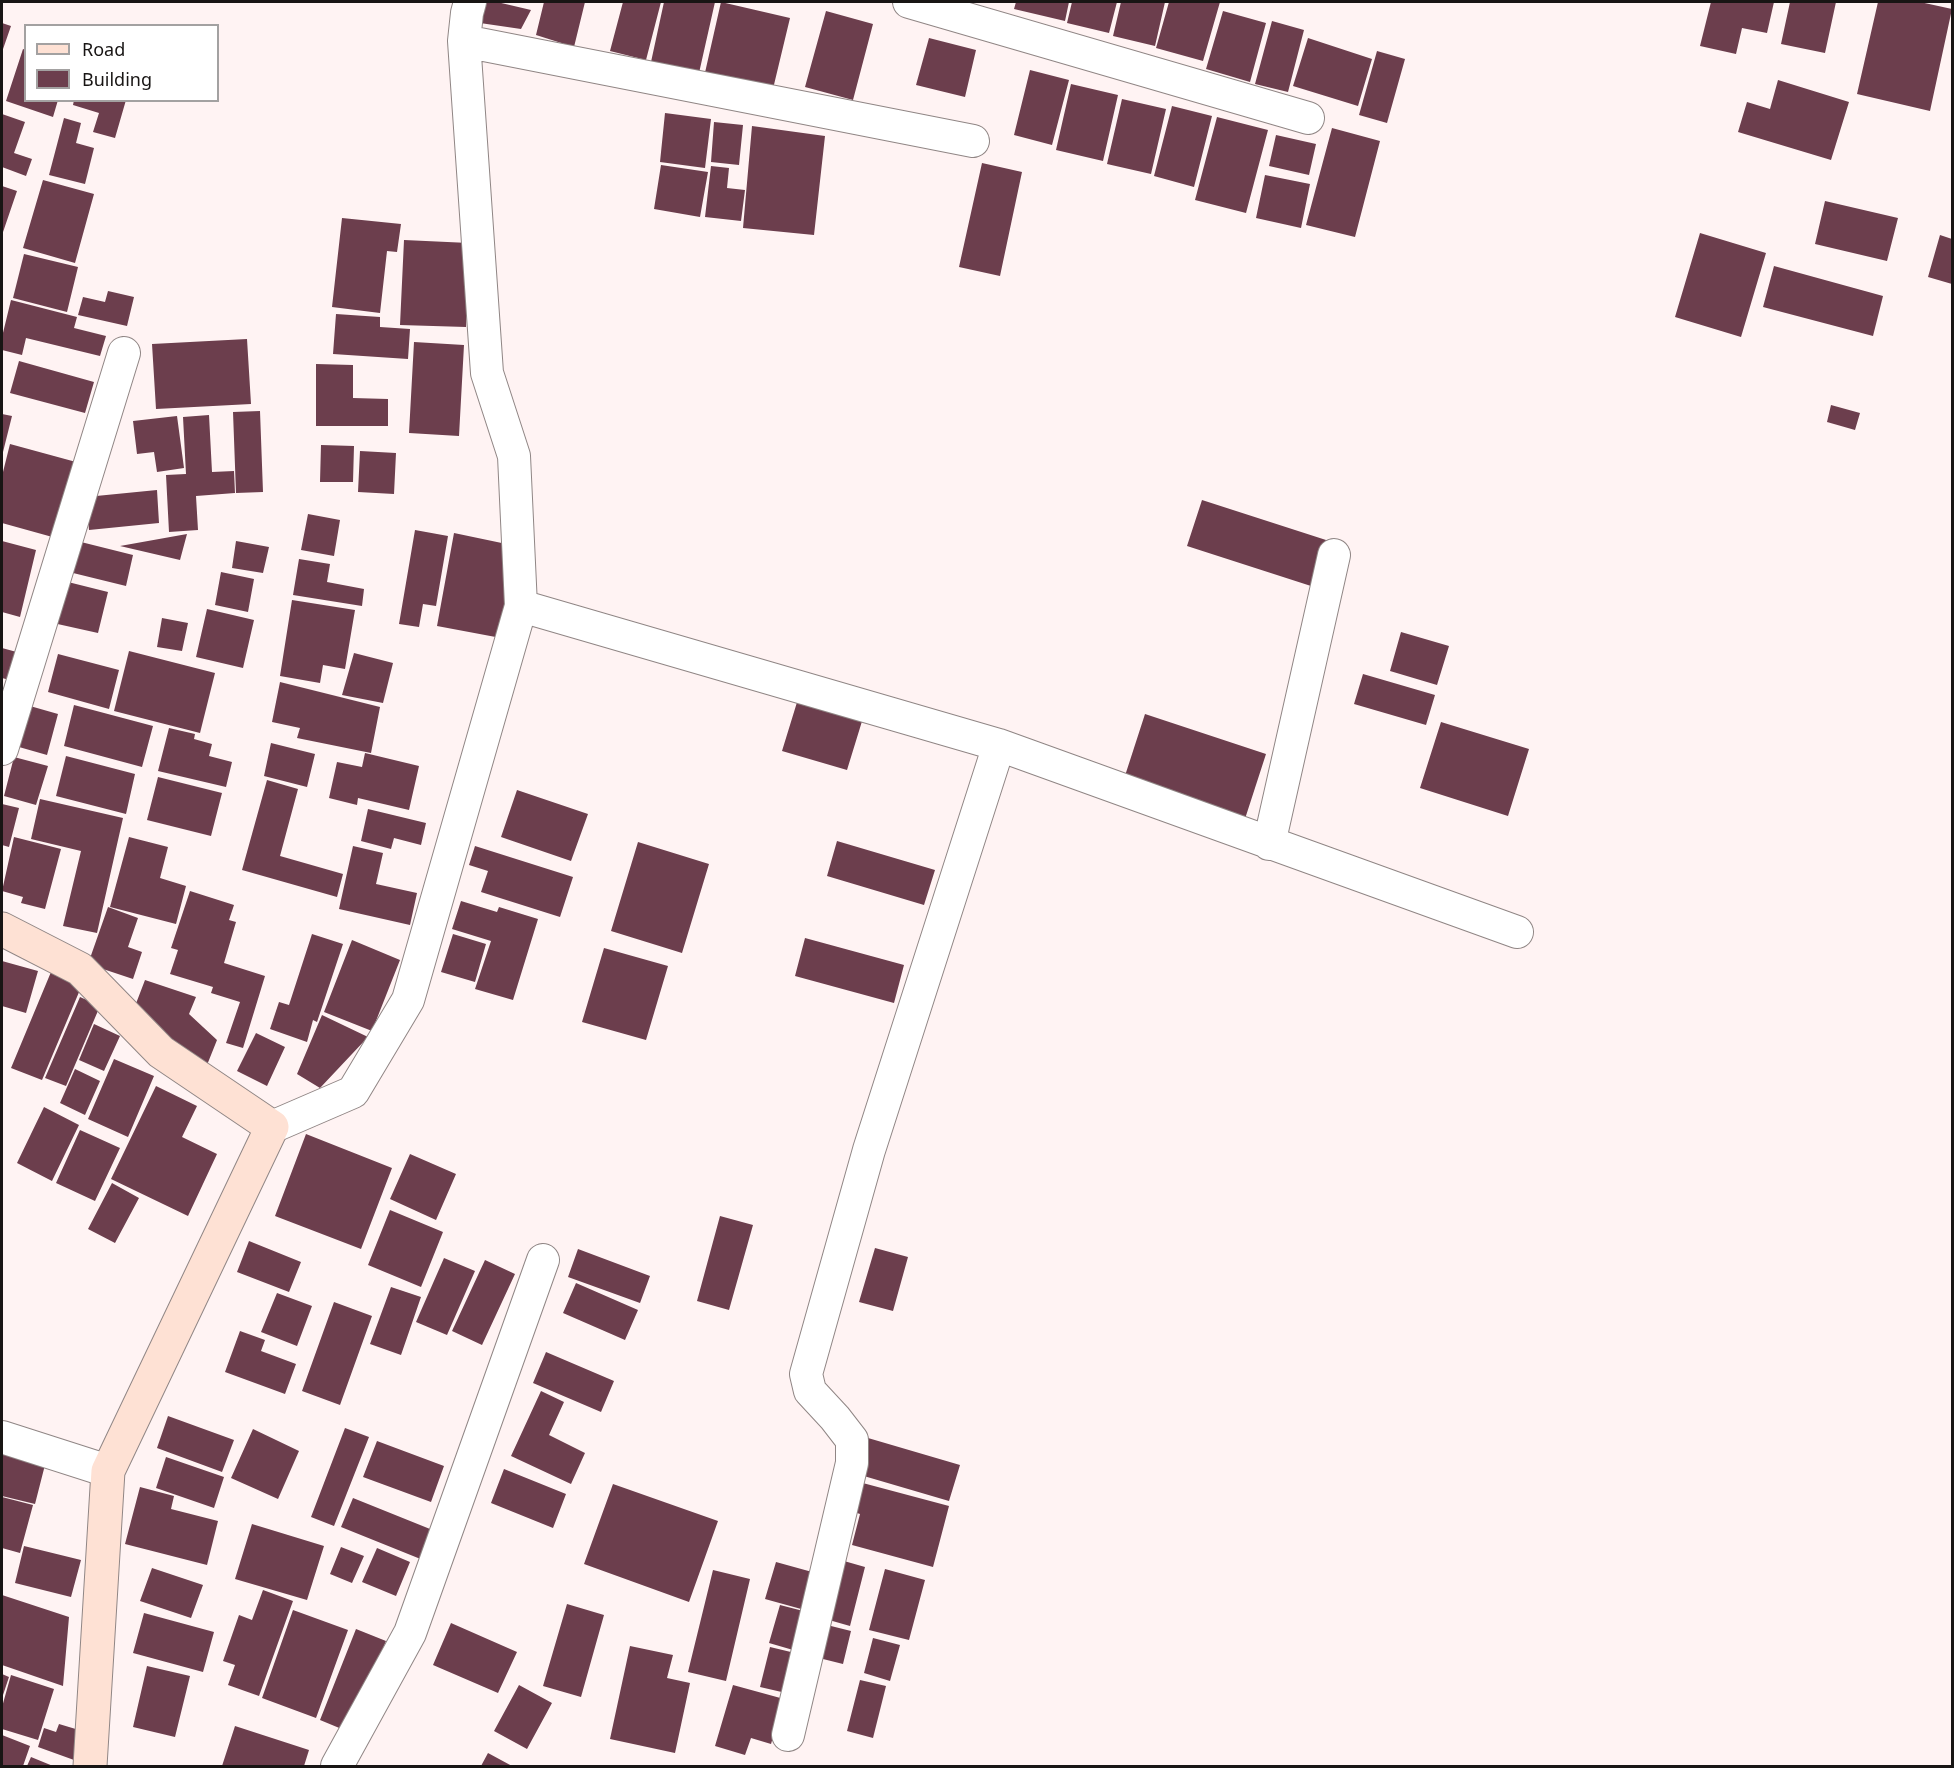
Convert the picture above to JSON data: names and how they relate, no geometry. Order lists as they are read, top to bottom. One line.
{"legend":["Road","Building"]}
